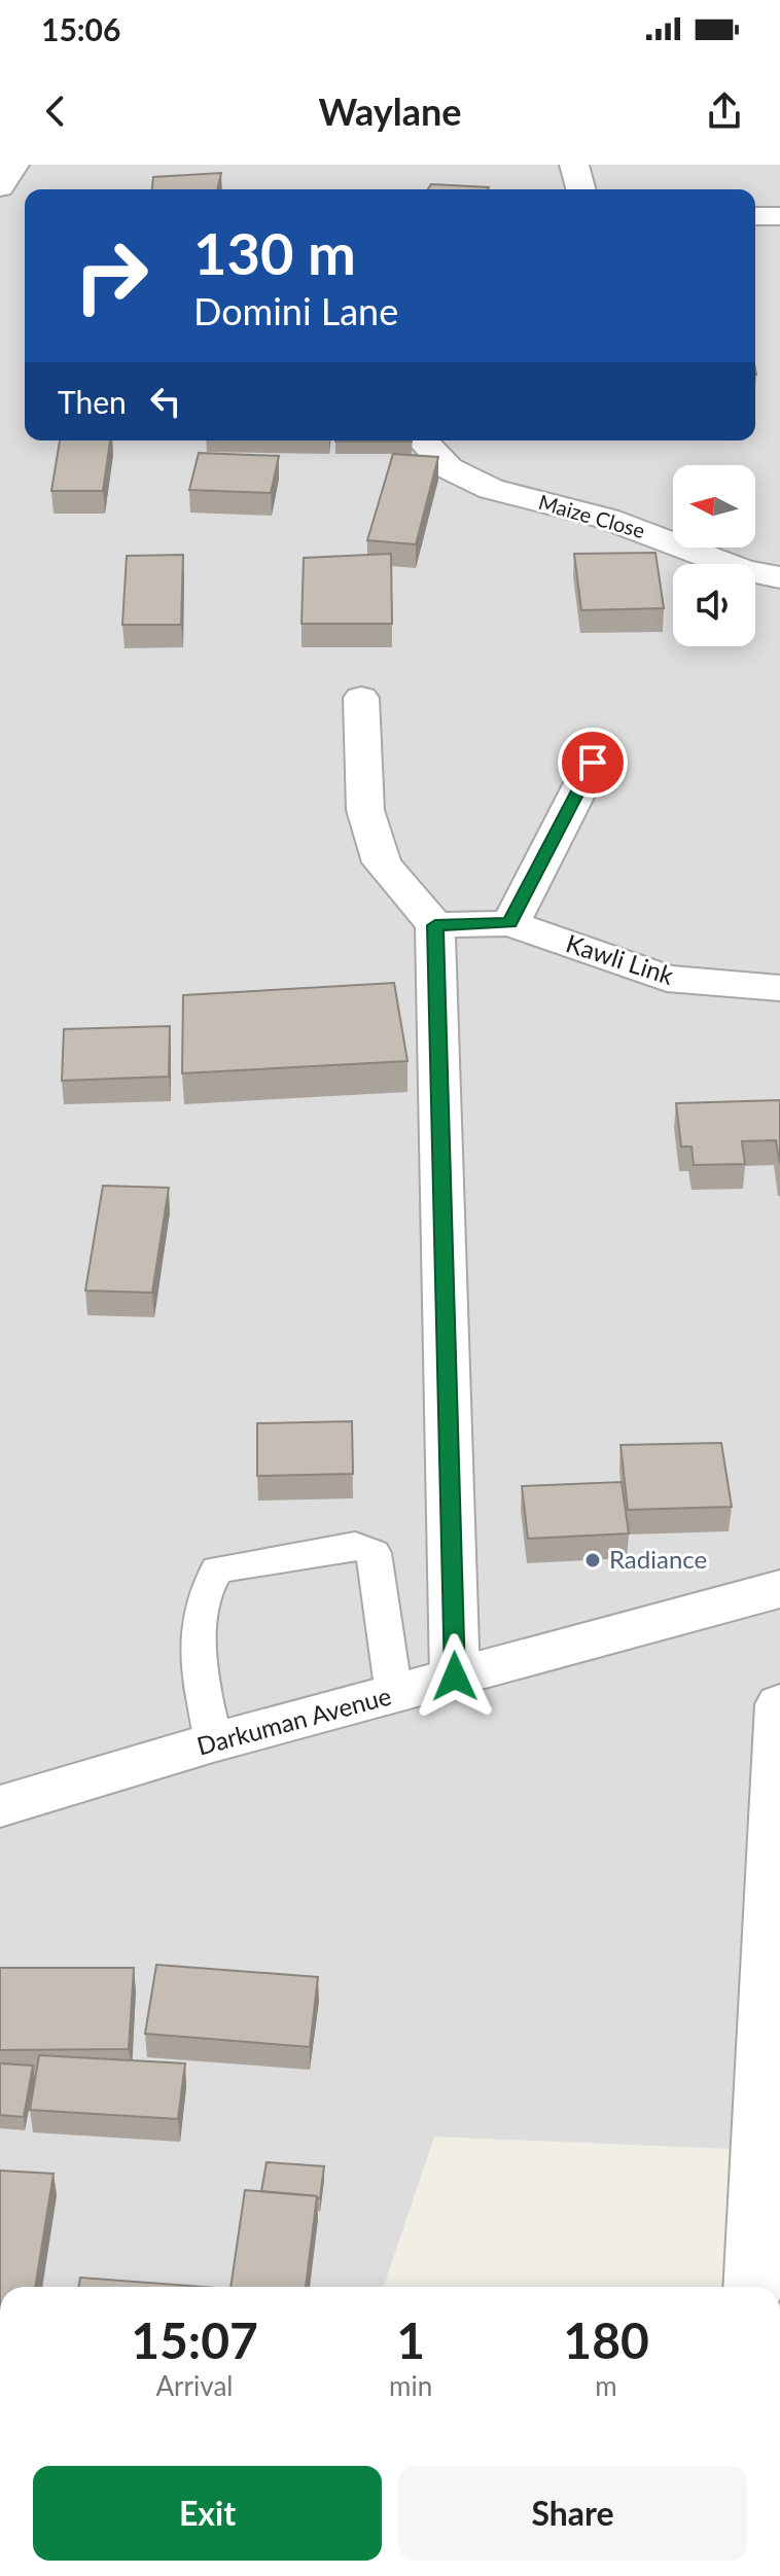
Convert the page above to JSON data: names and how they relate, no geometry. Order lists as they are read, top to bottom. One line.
{"streets":{"street":["Maize Close","Kawli Link","Darkuman Avenue"]},"places":["Radiance"],"north":"left","page":{"status":"15:06","header":"Waylane","turn":["130 m","Domini Lane"],"then":"Then","eta":["15:07","Arrival","1","min","180","m"],"buttons":["Exit","Share"]}}
